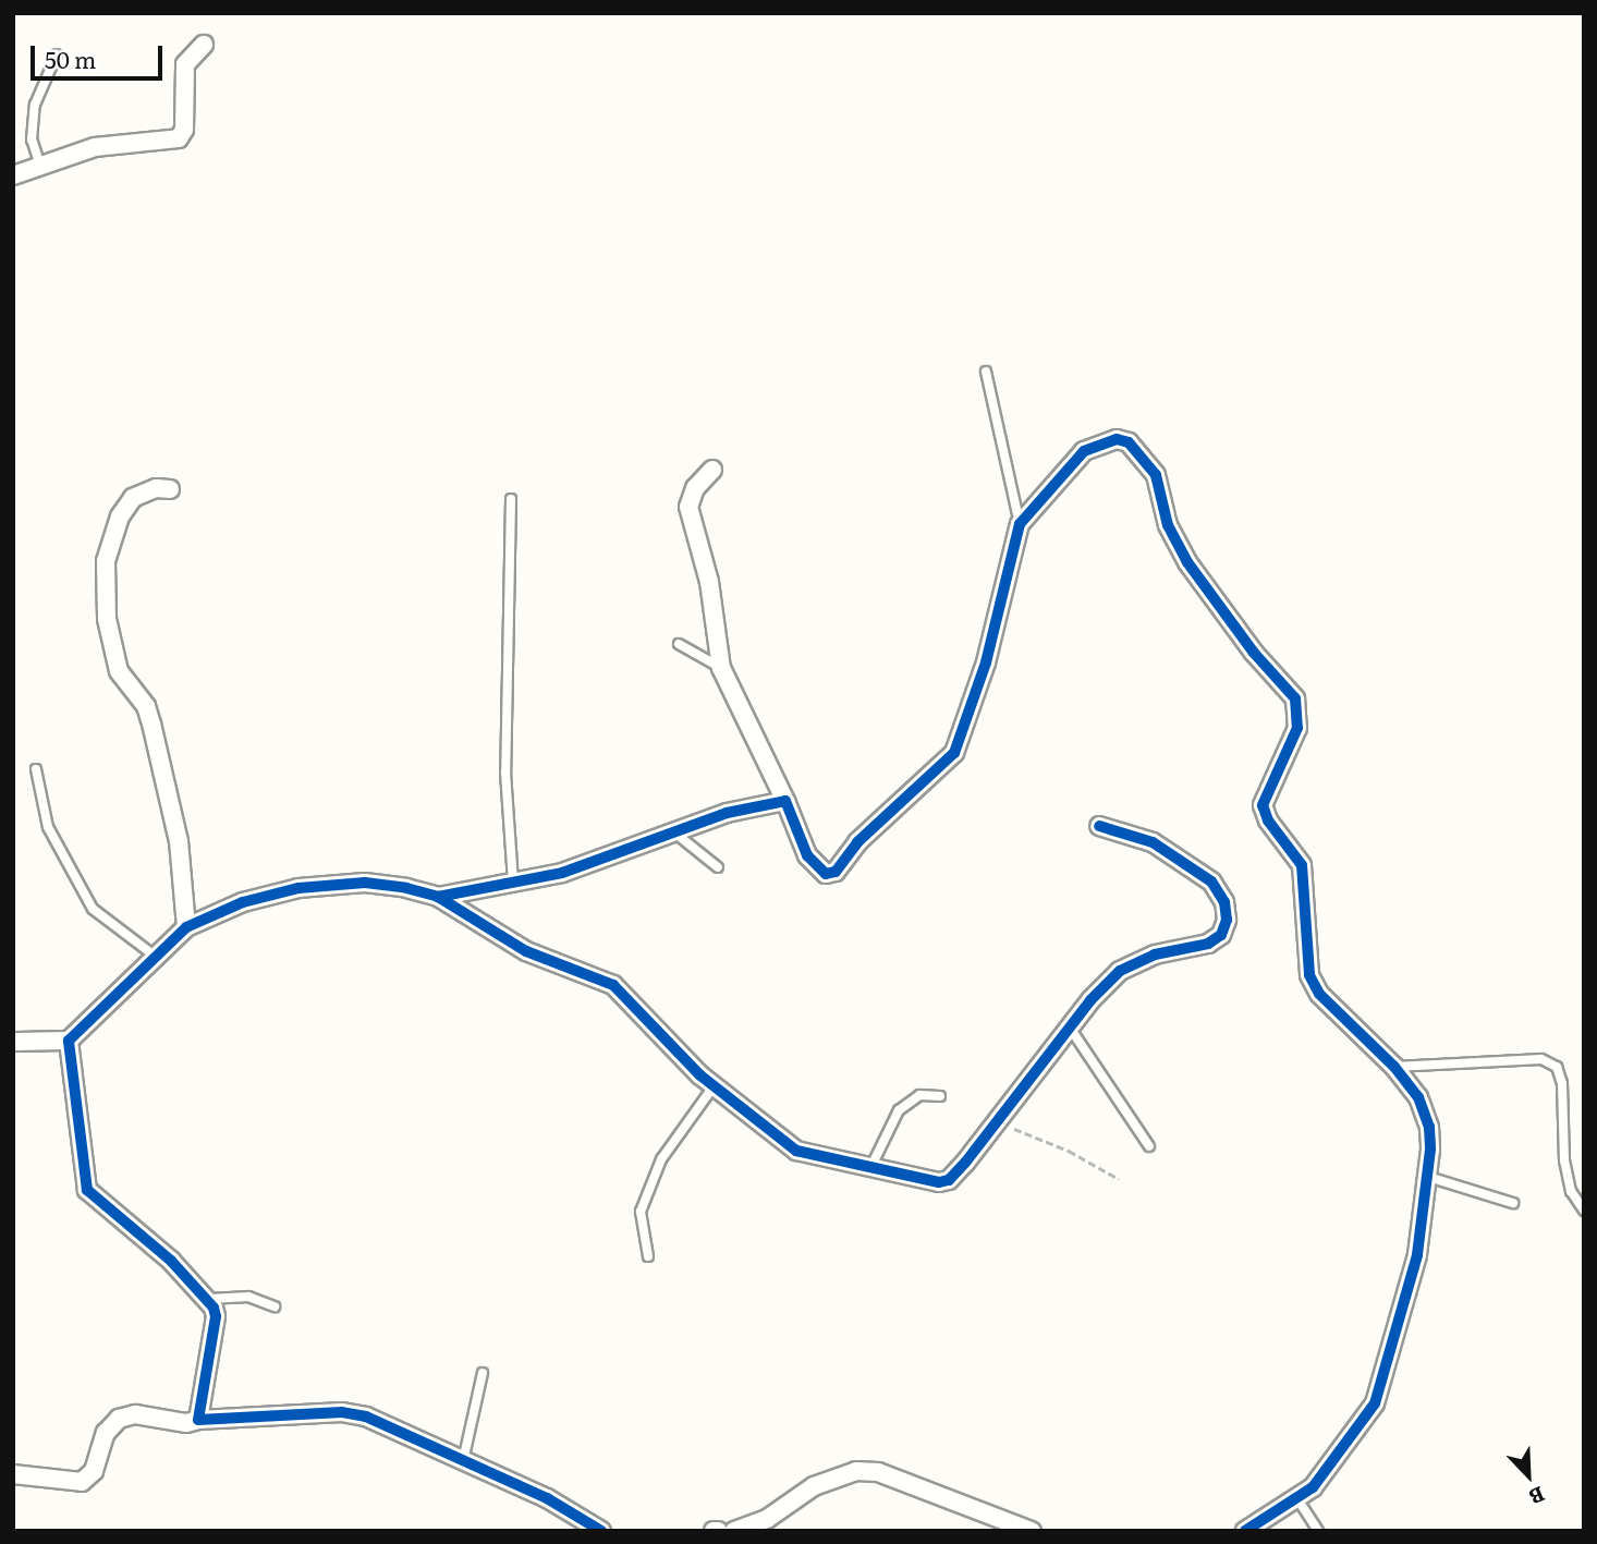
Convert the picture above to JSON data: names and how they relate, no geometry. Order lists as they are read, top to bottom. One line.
{"scale_bar":"50 m","north":"bottom right"}
